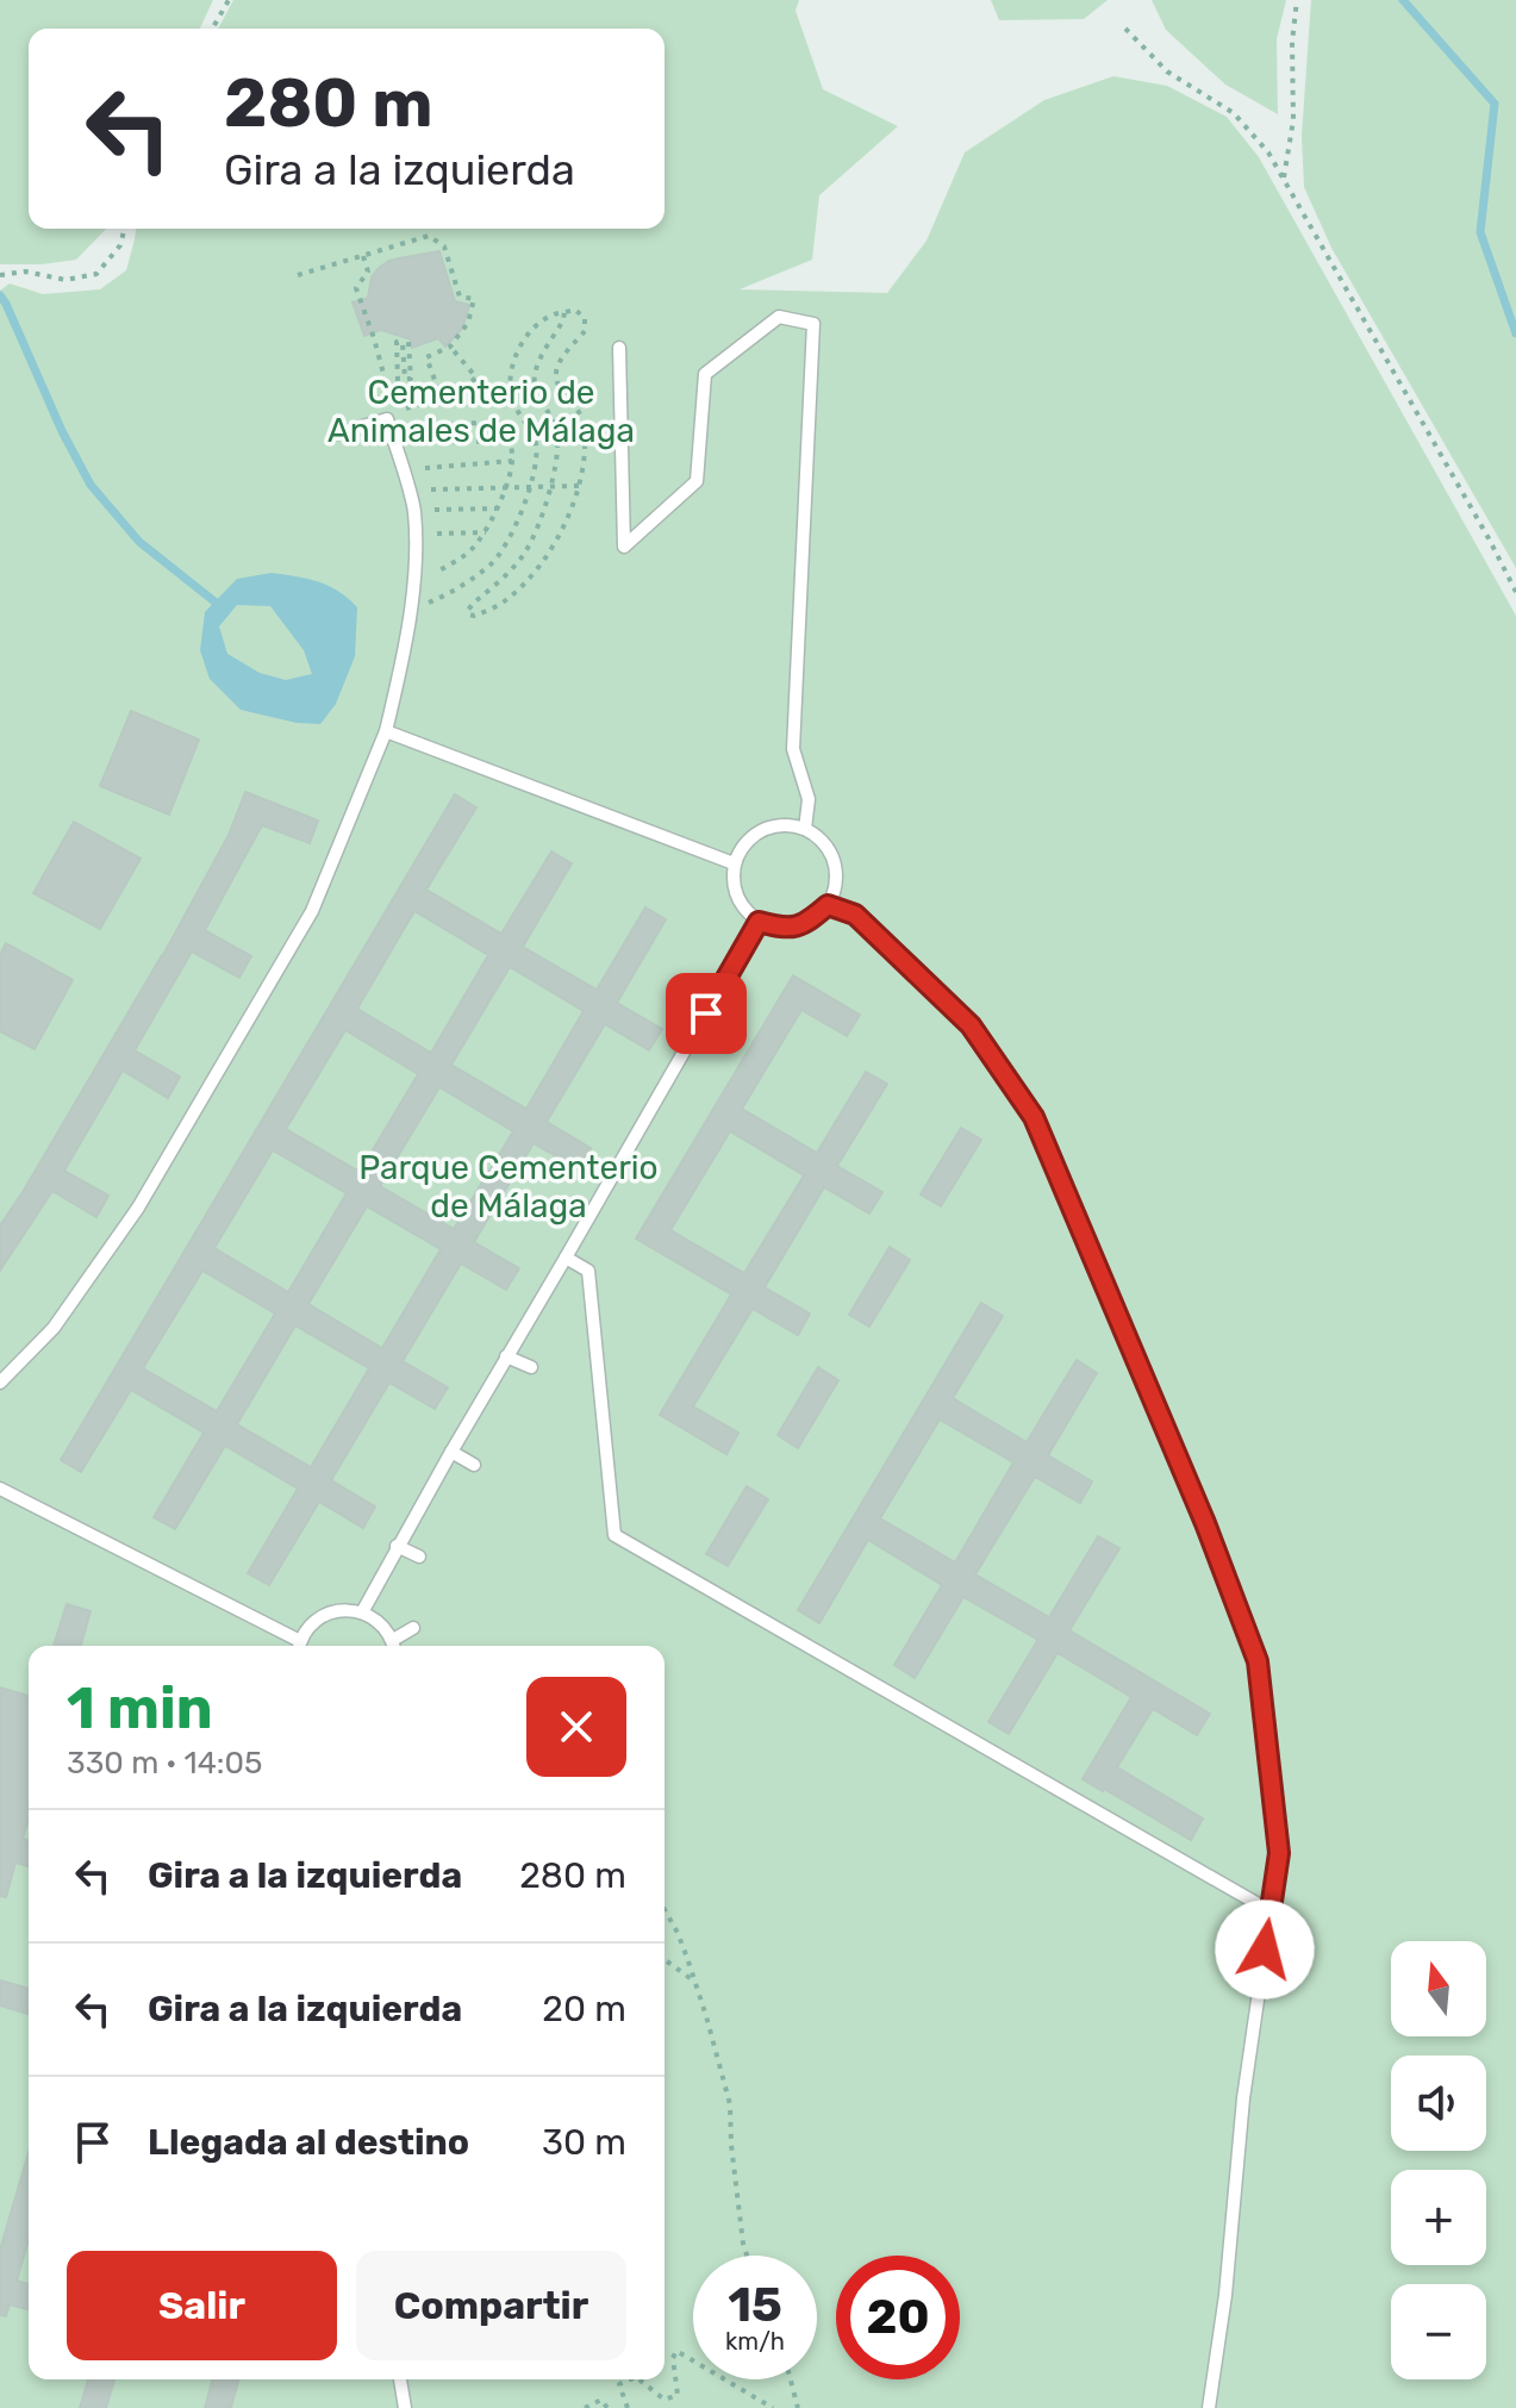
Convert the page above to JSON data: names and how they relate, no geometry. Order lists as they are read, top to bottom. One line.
{"parks":["Cementerio de Animales de Málaga","Parque Cementerio de Málaga"],"north":"top","page":{"turn":["280 m","Gira a la izquierda"],"heading":["1 min","330 m · 14:05"],"list":[{"name":"Gira a la izquierda","value":"280 m"},{"name":"Gira a la izquierda","value":"20 m"},{"name":"Llegada al destino","value":"30 m"}],"map_buttons":["+","−"],"buttons":["Salir","Compartir"],"speed":"15 km/h","limit":"20"}}
